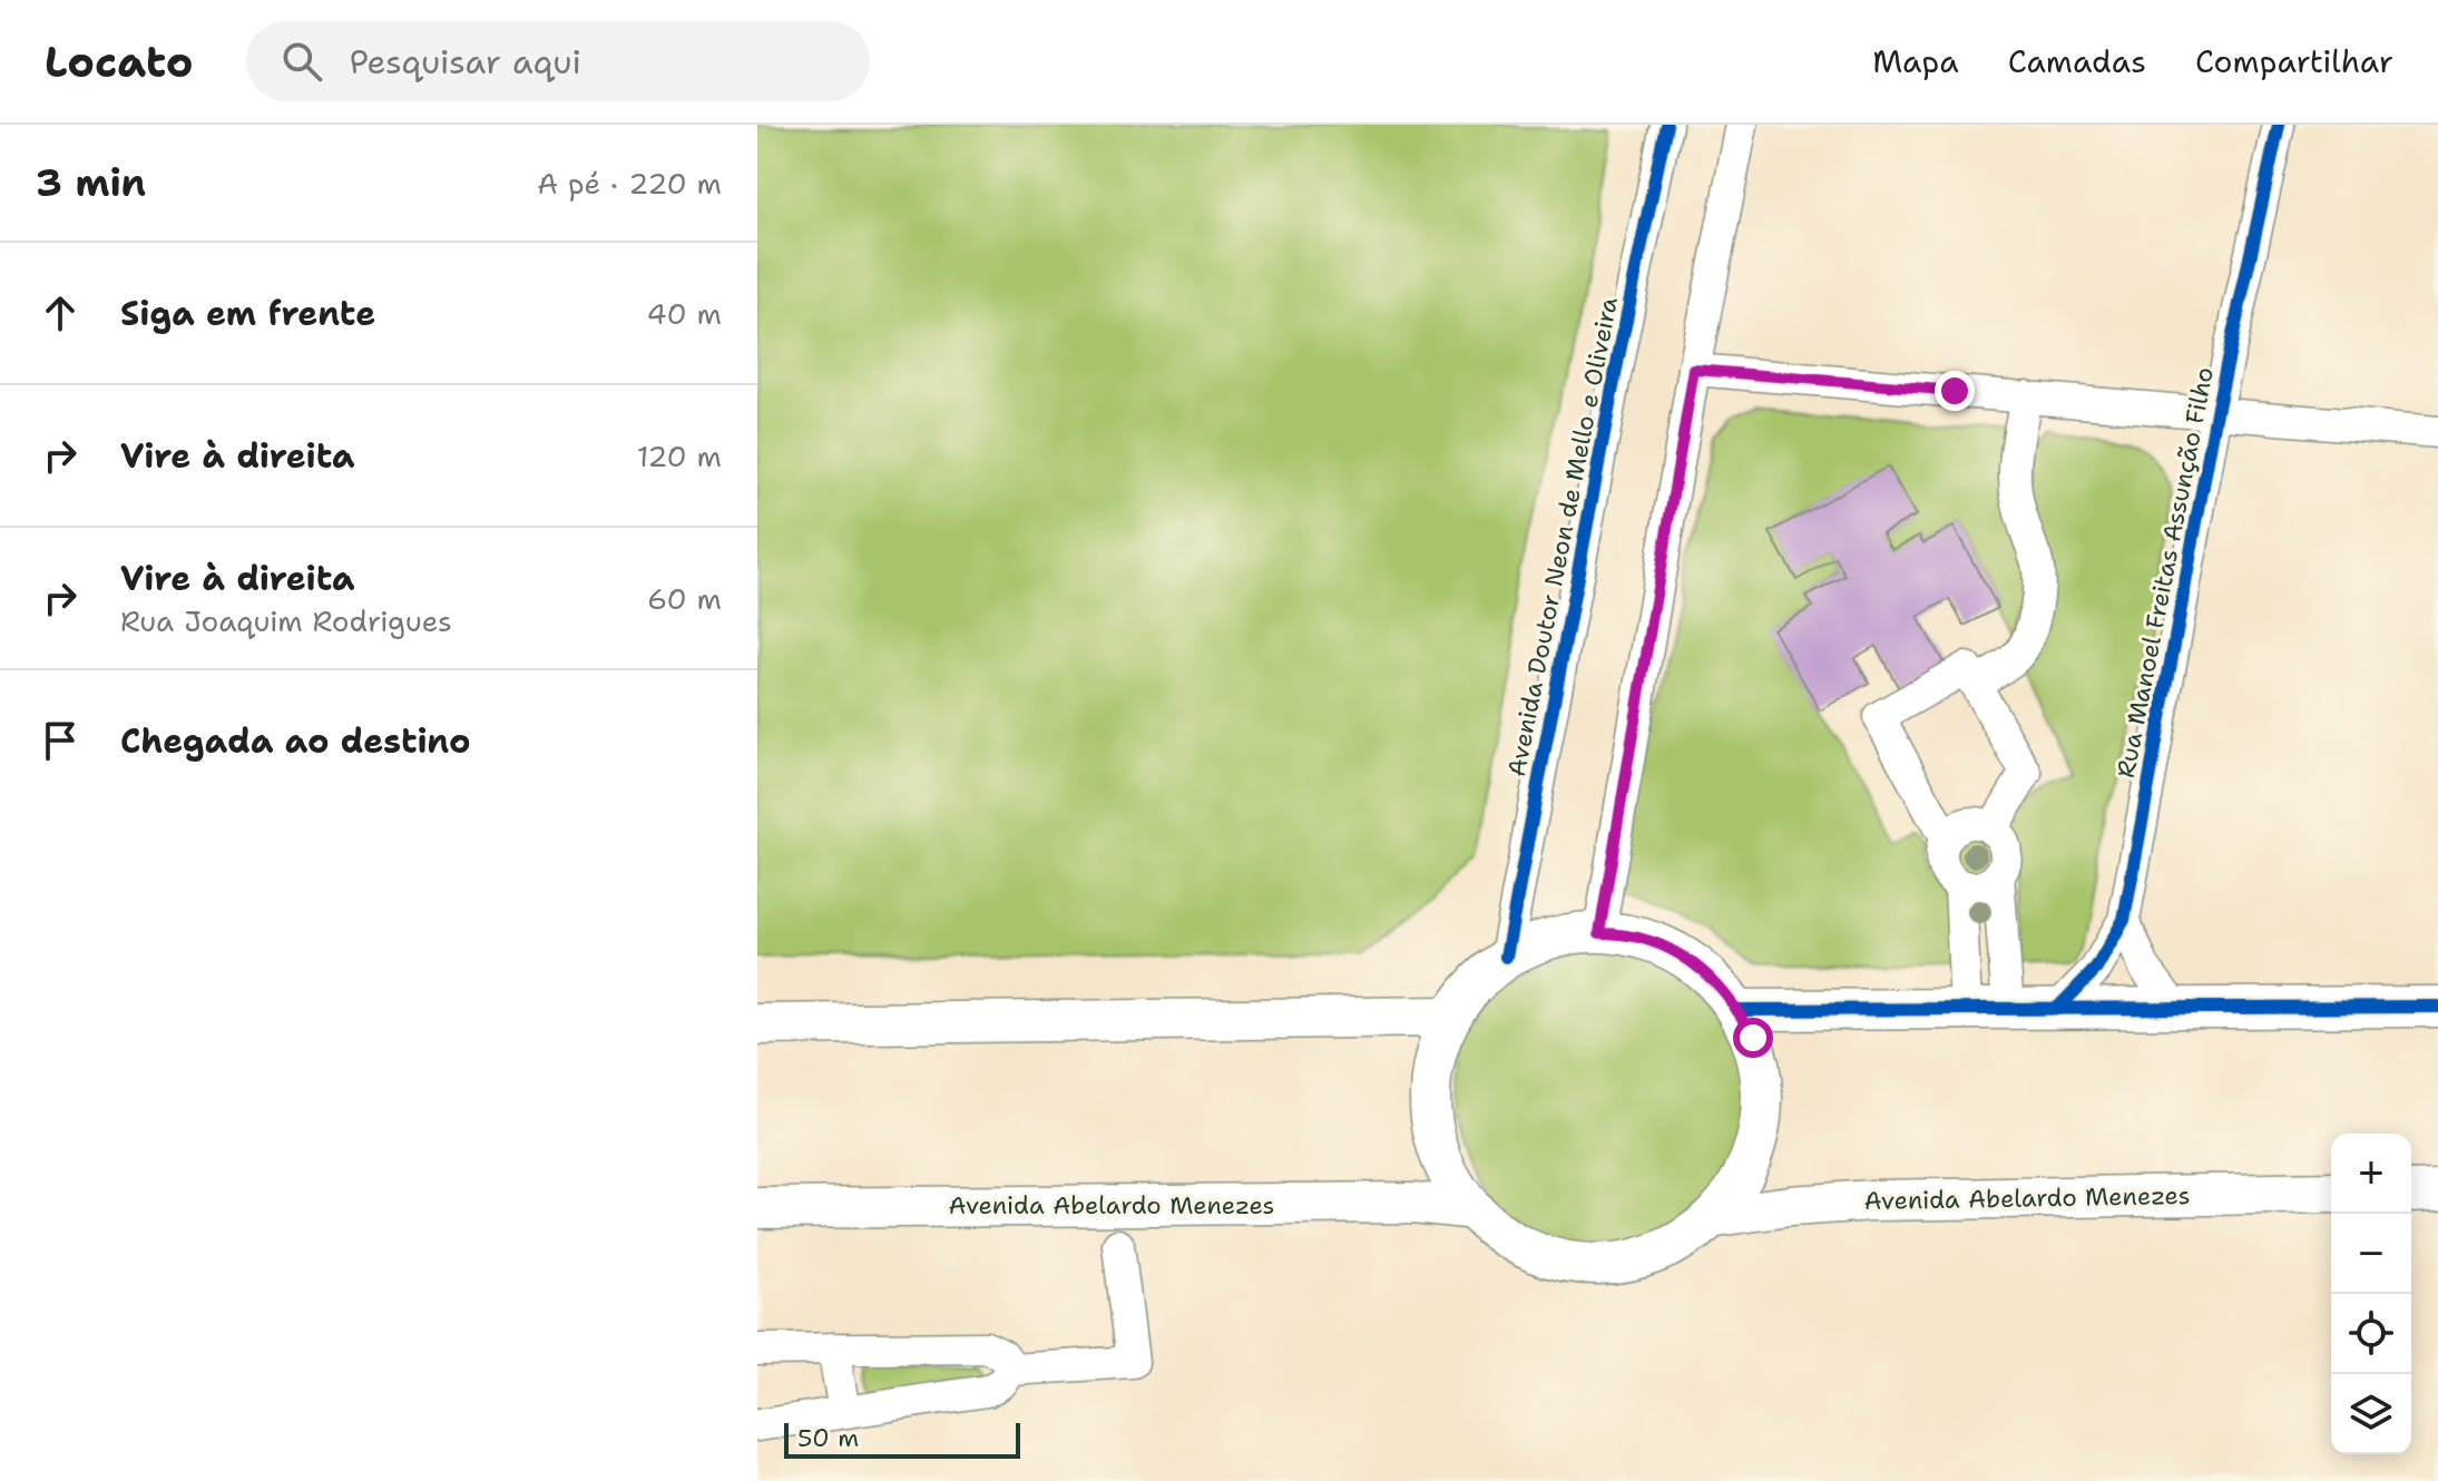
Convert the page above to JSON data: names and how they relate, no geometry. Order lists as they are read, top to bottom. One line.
{"streets":{"main road":["Avenida Abelardo Menezes"],"street":["Avenida Doutor Neon de Mello e Oliveira","Rua Manoel Freitas Assunção Filho"]},"scale_bar":"50 m","page":{"header":"Locato","search":"Pesquisar aqui","nav":["Mapa","Camadas","Compartilhar"],"heading":["3 min","A pé · 220 m"],"list":[["Siga em frente","40 m"],["Vire à direita","120 m"],["Vire à direita","Rua Joaquim Rodrigues","60 m"],"Chegada ao destino"],"map_buttons":["+","−"],"scale":"50 m"}}
